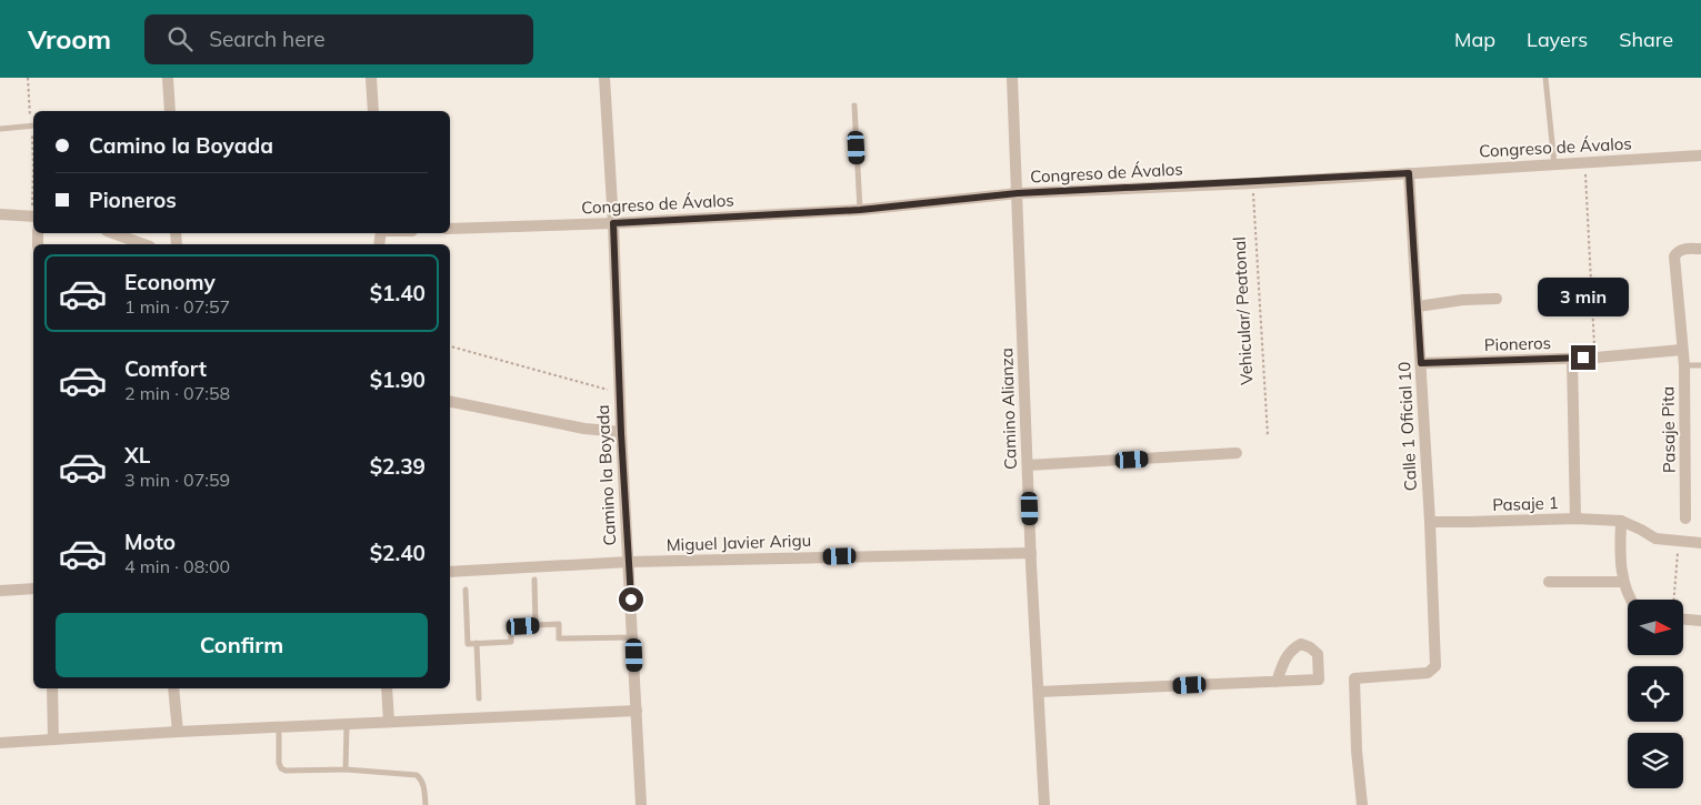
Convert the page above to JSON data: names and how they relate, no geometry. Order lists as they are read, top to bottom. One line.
{"streets":{"street":["Congreso de Ávalos","Pioneros","Camino Alianza","Calle 1 Oficial 10","Pasaje Pita","Camino la Boyada","Pasaje 1","Miguel Javier Arigu"],"path":["Vehicular/ Peatonal"]},"crossings":[["Congreso de Ávalos","Vehicular/ Peatonal"],["Congreso de Ávalos","Camino Alianza"],["Congreso de Ávalos","Calle 1 Oficial 10"],["Congreso de Ávalos","Camino la Boyada"],["Pioneros","Calle 1 Oficial 10"],["Pioneros","Pasaje Pita"],["Camino Alianza","Miguel Javier Arigu"],["Calle 1 Oficial 10","Pasaje 1"],["Camino la Boyada","Miguel Javier Arigu"]],"north":"right","page":{"header":"Vroom","search":"Search here","nav":["Map","Layers","Share"],"banner":["Camino la Boyada","Pioneros"],"list":[{"name":"Economy","note":"1 min · 07:57","value":"$1.40"},{"name":"Comfort","note":"2 min · 07:58","value":"$1.90"},{"name":"XL","note":"3 min · 07:59","value":"$2.39"},{"name":"Moto","note":"4 min · 08:00","value":"$2.40"}],"bubble":"3 min","buttons":"Confirm"}}
